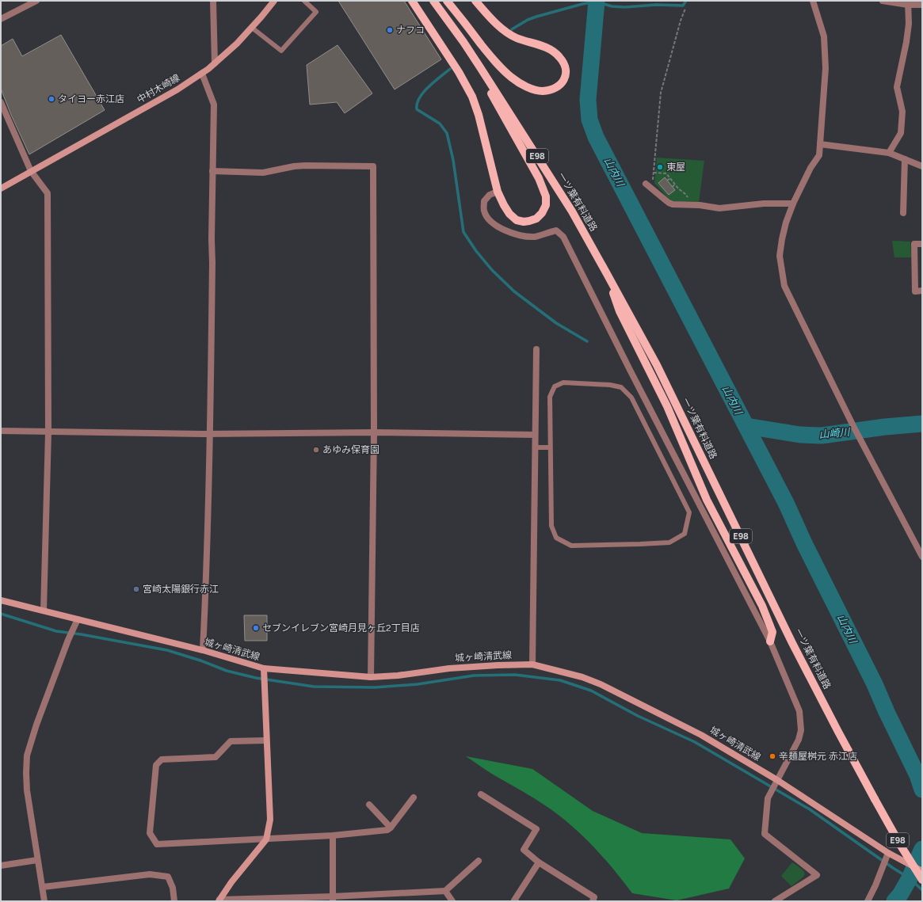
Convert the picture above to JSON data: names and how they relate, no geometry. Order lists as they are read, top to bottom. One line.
{"streets":{"main road":["中村木崎線","E98","一ツ葉有料道路","城ヶ崎清武線"]},"water":["山内川","山崎川"],"places":["ナフコ","タイヨー赤江店","東屋","あゆみ保育園","宮崎太陽銀行赤江","セブンイレブン宮崎月見ヶ丘2丁目店","辛麺屋桝元 赤江店"]}
